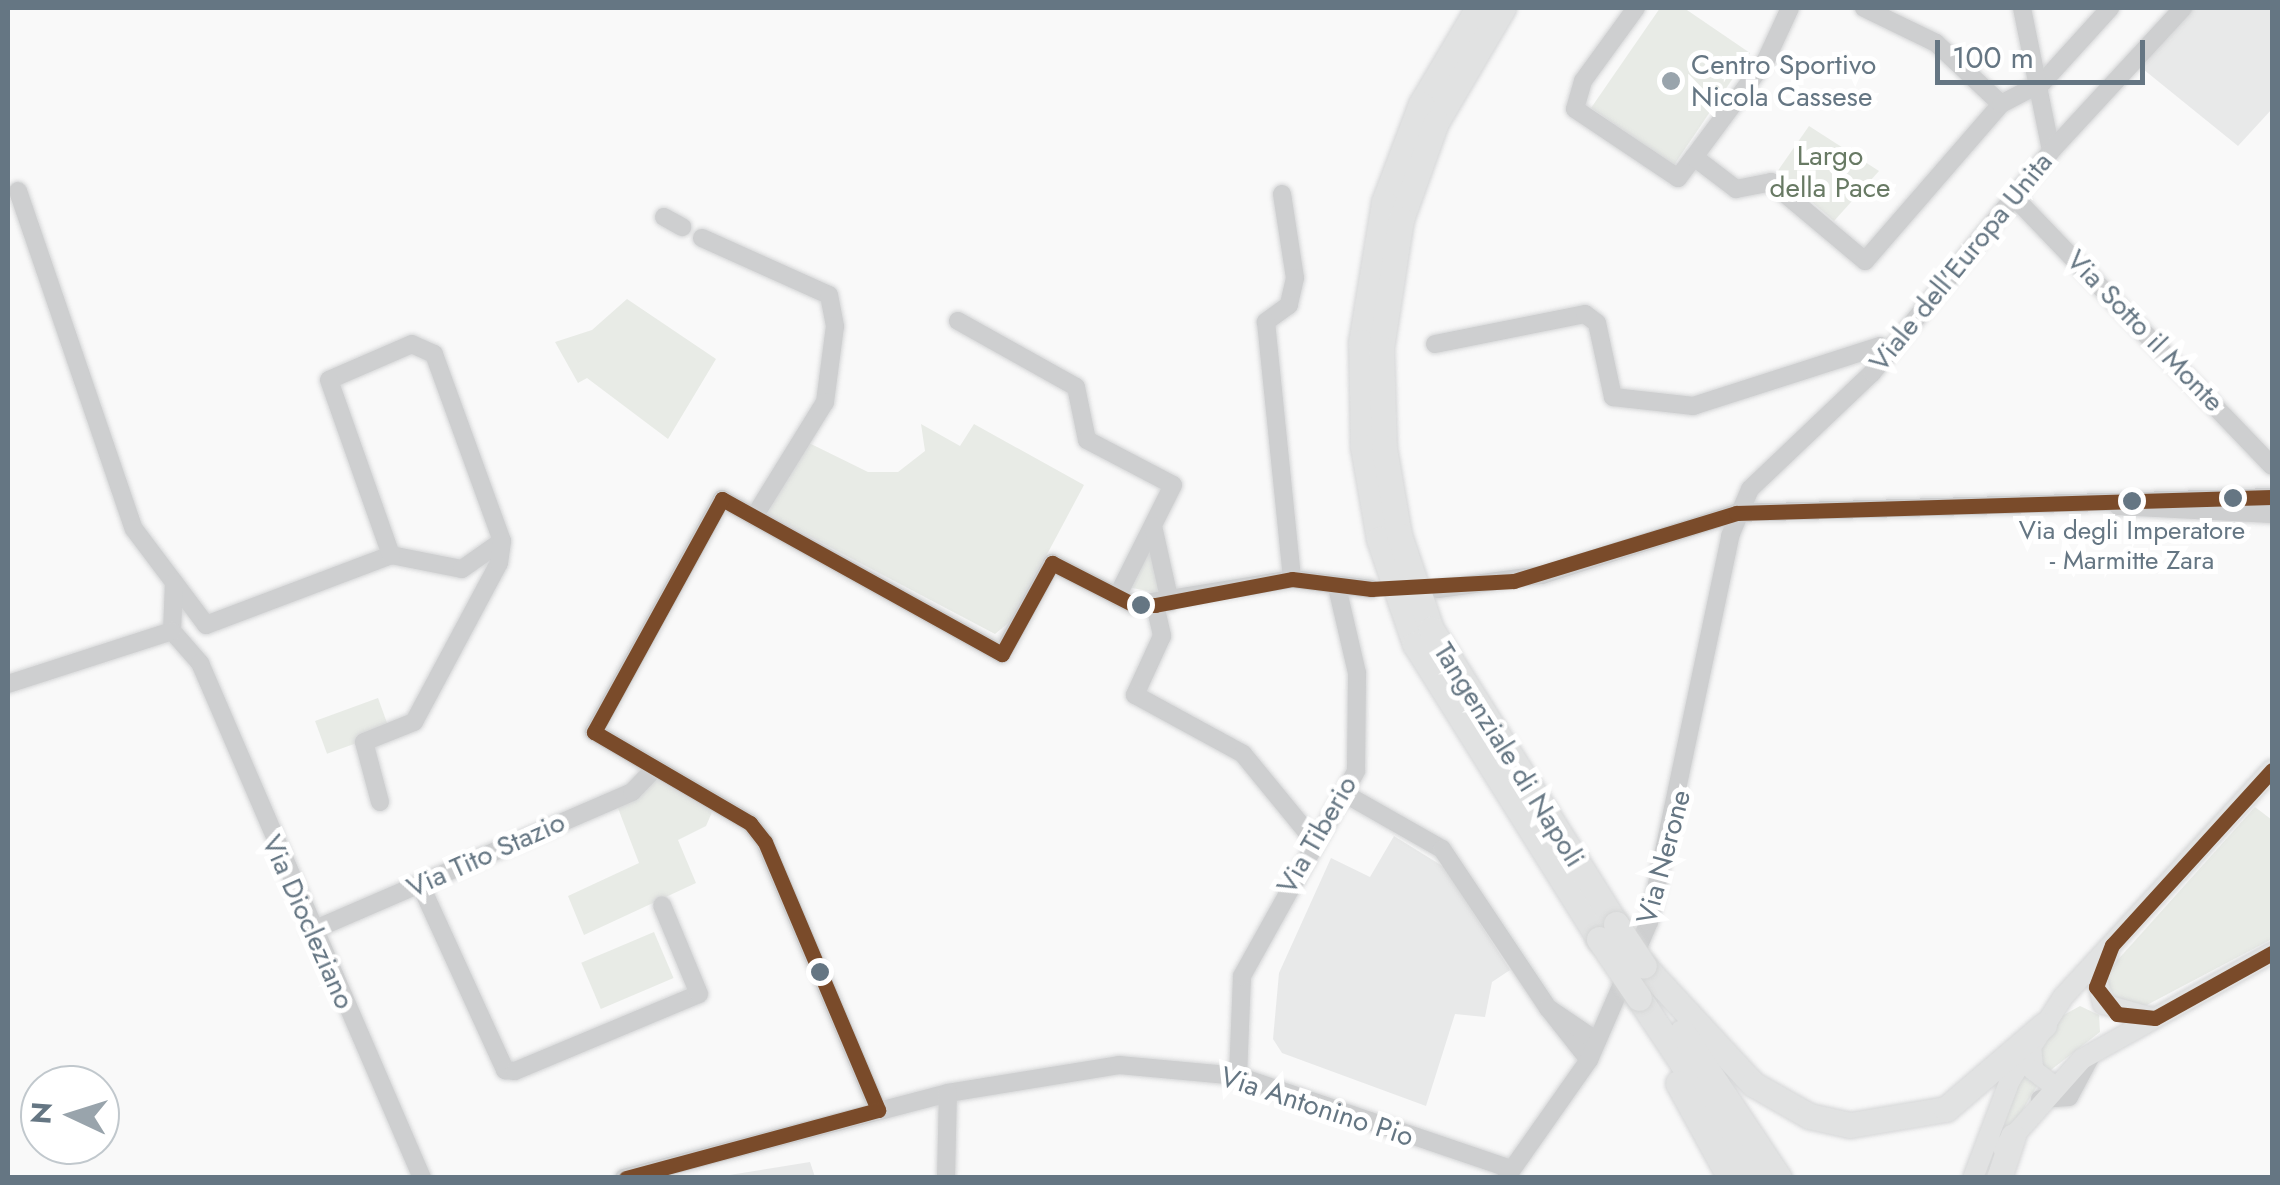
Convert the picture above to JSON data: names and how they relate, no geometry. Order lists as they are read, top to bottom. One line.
{"streets":{"highway":["Tangenziale di Napoli"],"street":["Viale dell'Europa Unita","Via Sotto il Monte","Via Tiberio","Via Tito Stazio","Via Nerone","Via Diocleziano","Via Antonino Pio"]},"crossings":[["Viale dell'Europa Unita","Via Sotto il Monte"],["Viale dell'Europa Unita","Via Nerone"],["Via Tiberio","Via Antonino Pio"],["Via Tito Stazio","Via Diocleziano"],["Via Nerone","Via Antonino Pio"]],"parks":["Largo della Pace"],"places":["Centro Sportivo Nicola Cassese","Via degli Imperatore - Marmitte Zara"],"scale_bar":"100 m","north":"left"}
